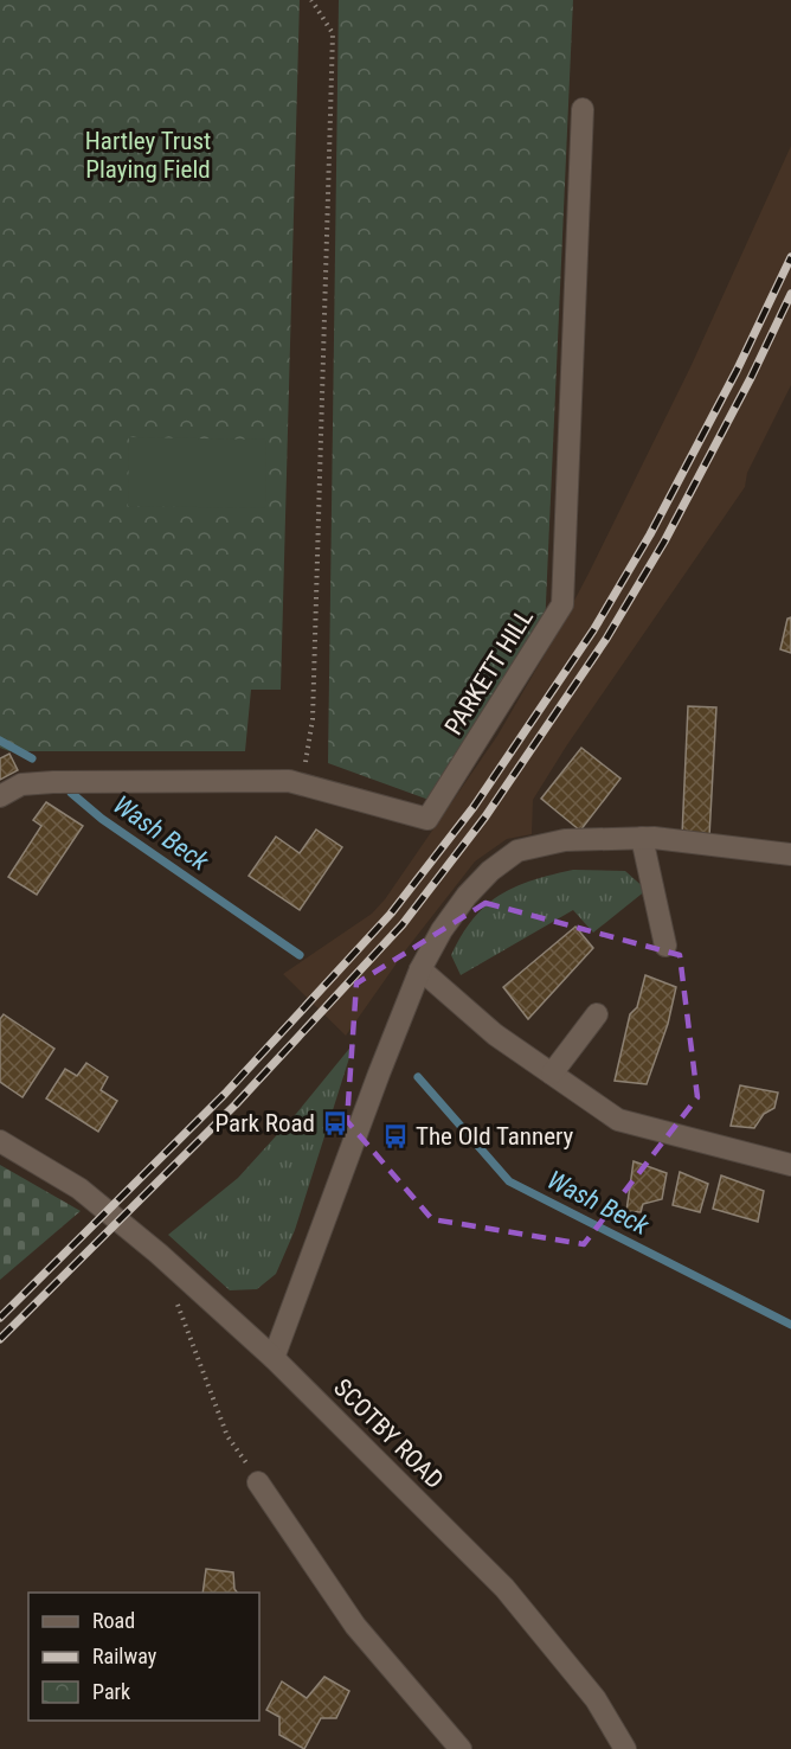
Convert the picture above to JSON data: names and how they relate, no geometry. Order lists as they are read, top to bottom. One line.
{"streets":{"street":["PARKETT HILL","SCOTBY ROAD"]},"water":["Wash Beck"],"parks":["Hartley Trust Playing Field"],"places":{"bus stop":["Park Road","The Old Tannery"]},"legend":["Road","Railway","Park"]}
